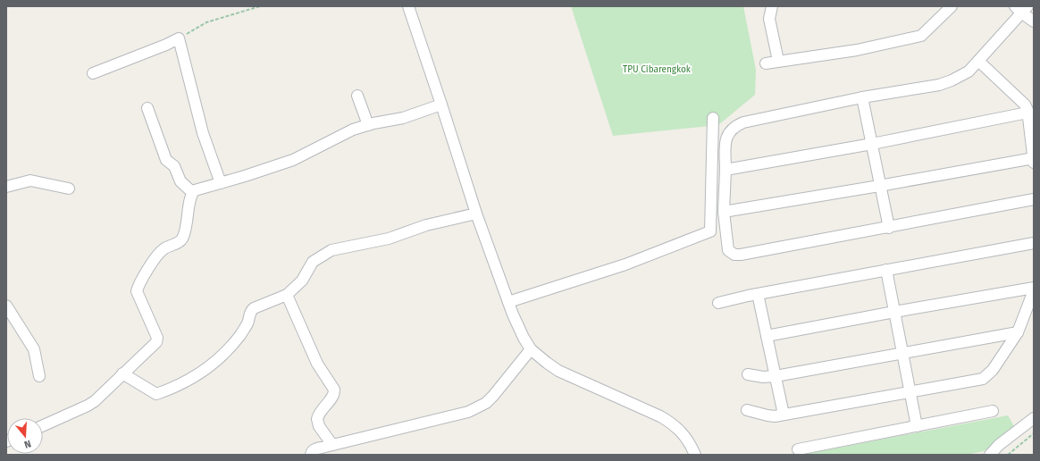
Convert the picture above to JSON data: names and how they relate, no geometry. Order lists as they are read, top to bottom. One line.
{"parks":["TPU Cibarengkok"],"north":"bottom"}
